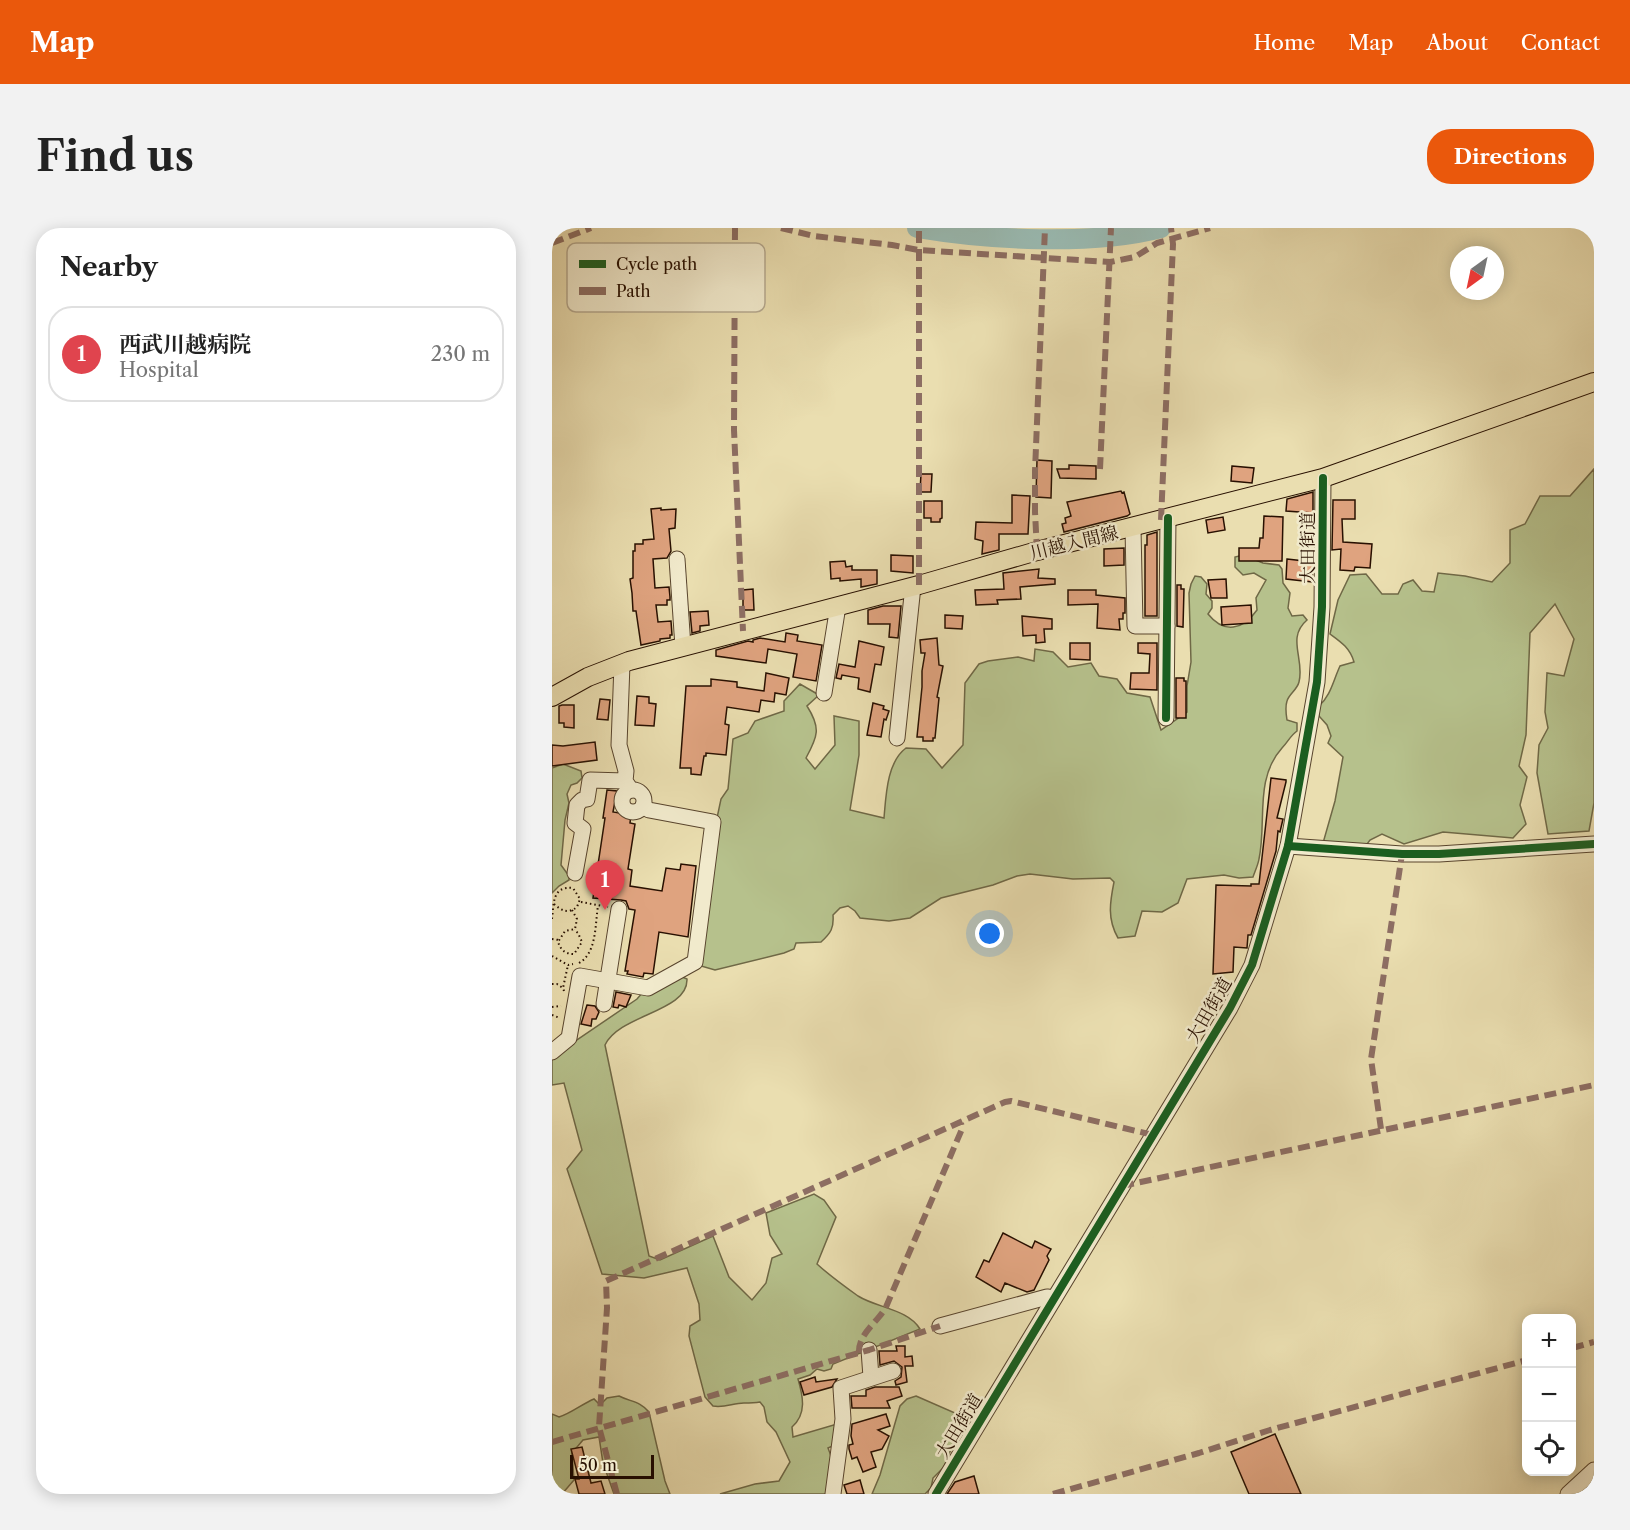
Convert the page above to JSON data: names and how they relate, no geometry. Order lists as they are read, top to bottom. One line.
{"streets":{"main road":["川越入間線"],"street":["大田街道"]},"crossings":[["川越入間線","大田街道"]],"legend":["Cycle path","Path"],"scale_bar":"50 m","north":"bottom left","page":{"header":"Map","nav":["Home","Map","About","Contact"],"buttons":"Directions","title":"Find us","heading":"Nearby","list":[{"mark":"1","name":"西武川越病院","note":"Hospital","value":"230 m"}],"pins":"1","map_buttons":["+","−"],"scale":"50 m"}}
